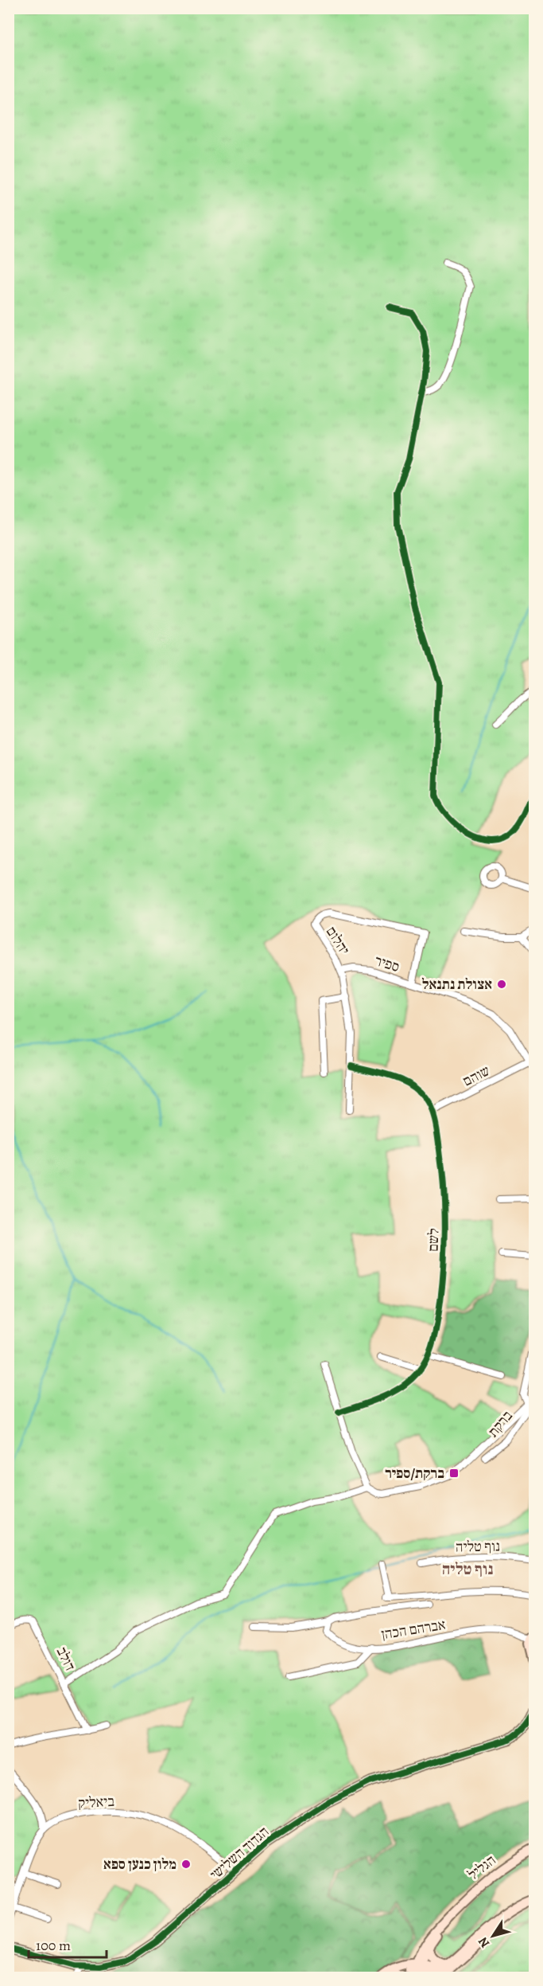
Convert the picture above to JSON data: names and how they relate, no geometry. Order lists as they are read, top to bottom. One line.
{"streets":{"street":["יהלום","ספיר","שוהם","לשם","ברקת","נוף טליה","אברהם הכהן","דולב","ביאליק","הגדוד השלישי","הגליל"]},"crossings":[["יהלום","ספיר"],["יהלום","לשם"],["ספיר","שוהם"],["שוהם","לשם"],["ביאליק","הגדוד השלישי"]],"districts":["נוף טליה"],"places":{"other":["אצולת נתנאל","מלון כנען ספא"],"transit":["ברקת/ספיר"]},"scale_bar":"100 m","north":"bottom left"}
